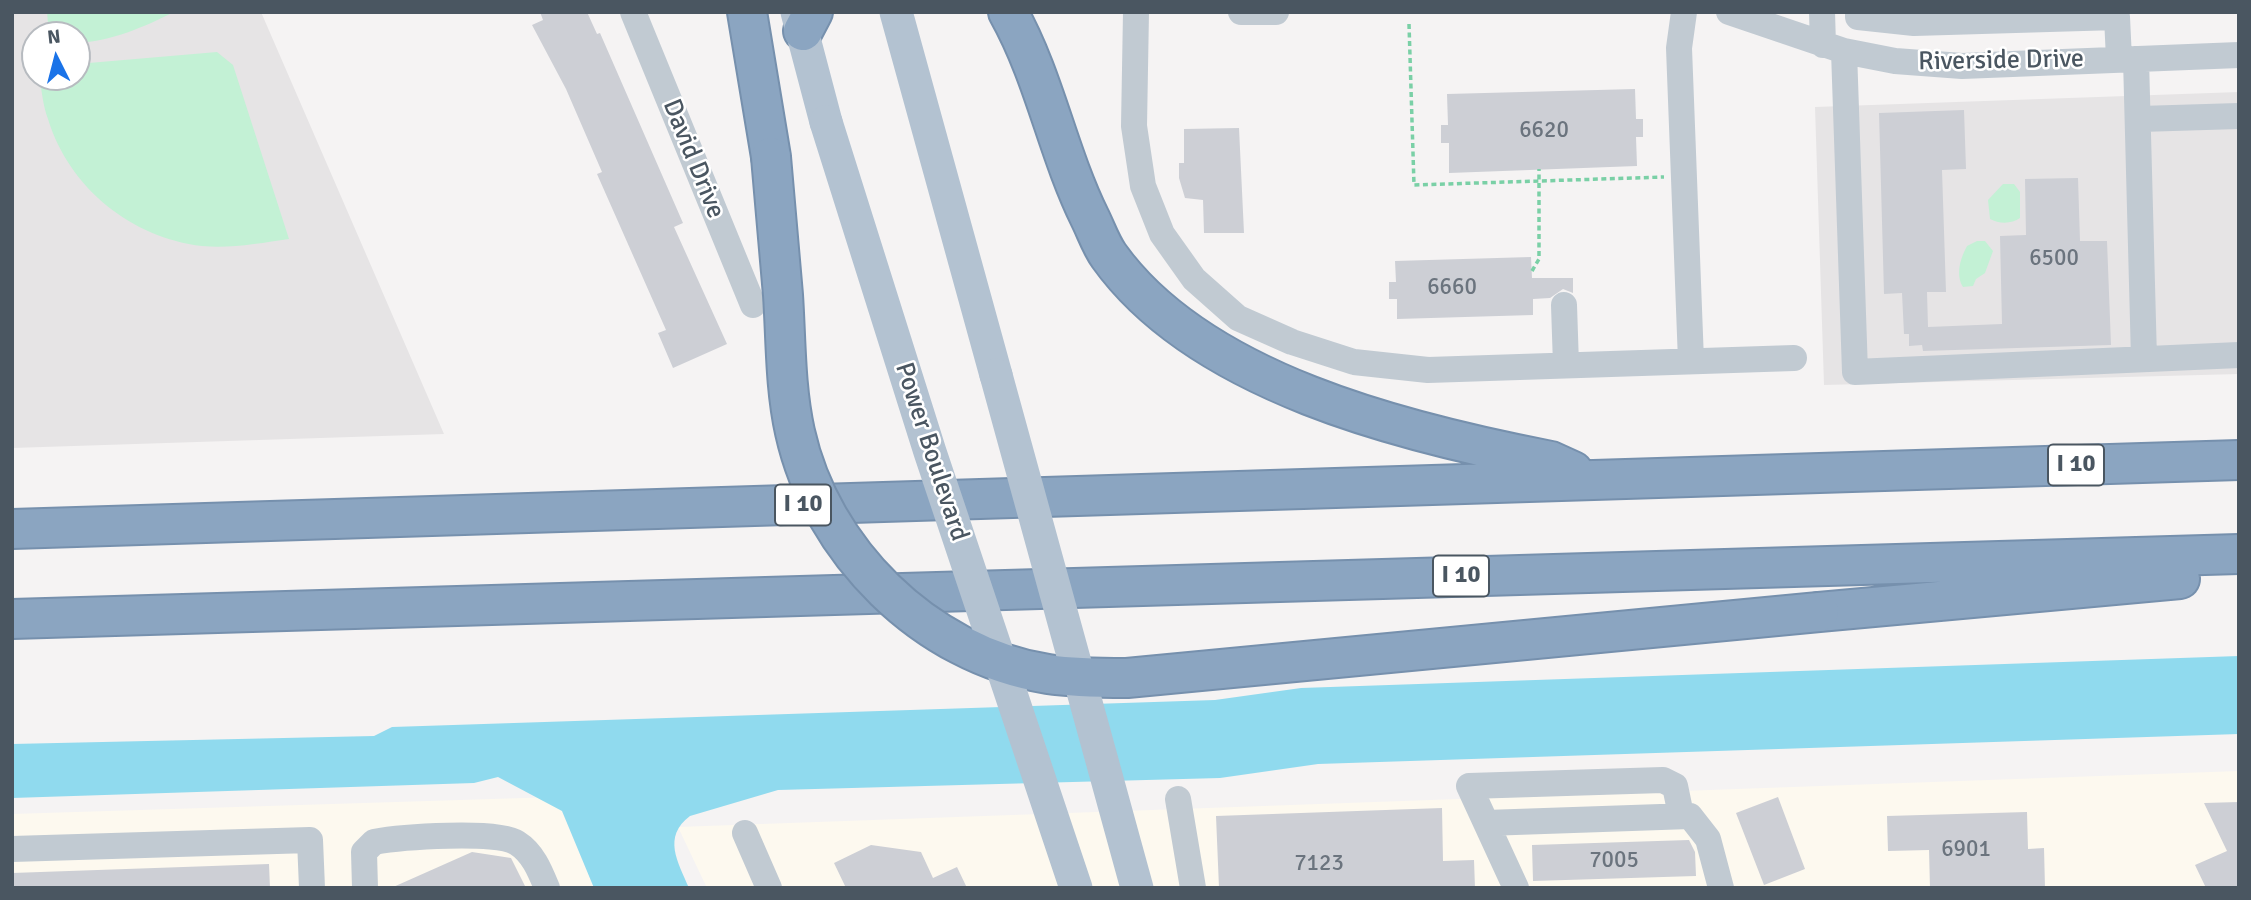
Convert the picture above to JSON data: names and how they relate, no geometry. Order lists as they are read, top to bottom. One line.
{"streets":{"highway":["I 10"],"main road":["Power Boulevard"],"street":["Riverside Drive","David Drive"]},"house_numbers":["6620","6500","6660","6901","7005","7123"],"north":"top"}
